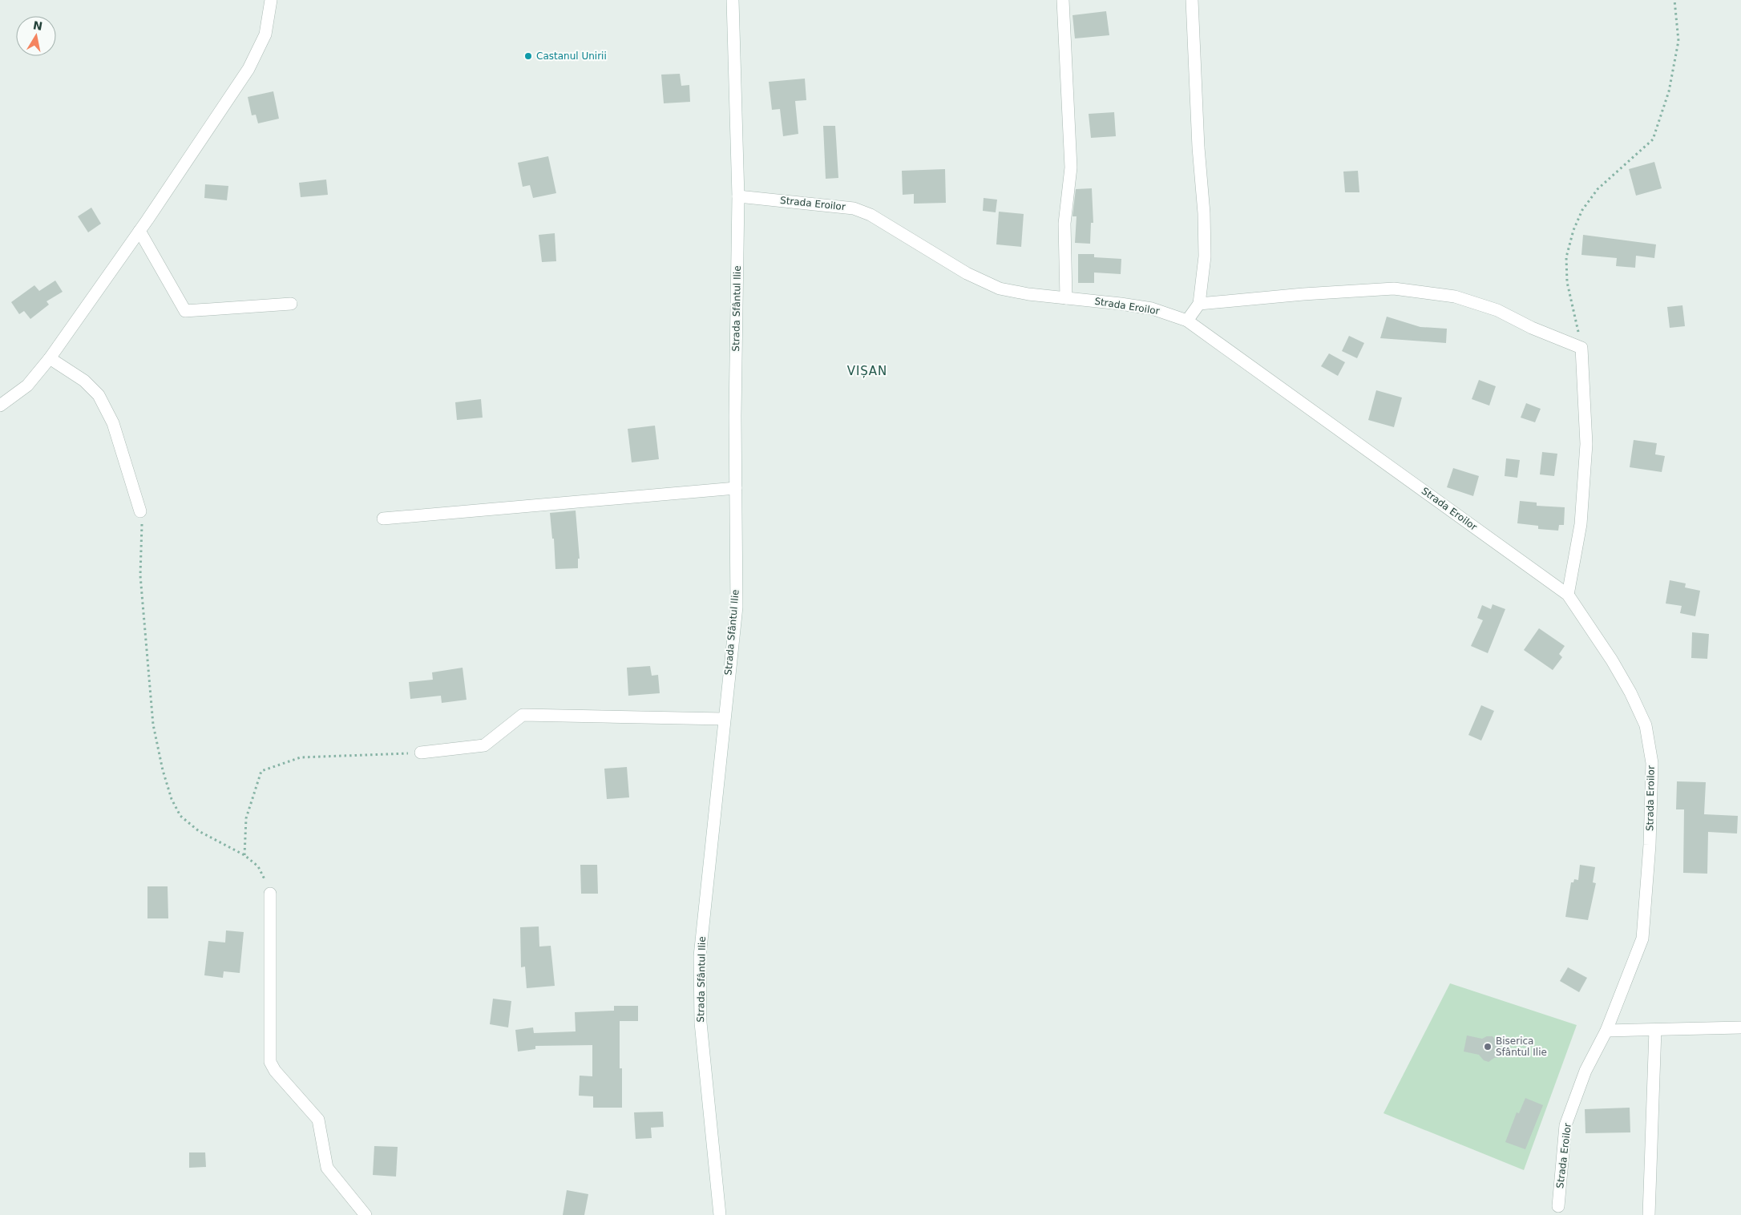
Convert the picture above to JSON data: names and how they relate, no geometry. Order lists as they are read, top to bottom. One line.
{"streets":{"street":["Strada Eroilor","Strada Sfântul Ilie"]},"crossings":[["Strada Eroilor","Strada Sfântul Ilie"]],"districts":["VIȘAN"],"places":["Castanul Unirii","Biserica Sfântul Ilie"],"north":"top"}
